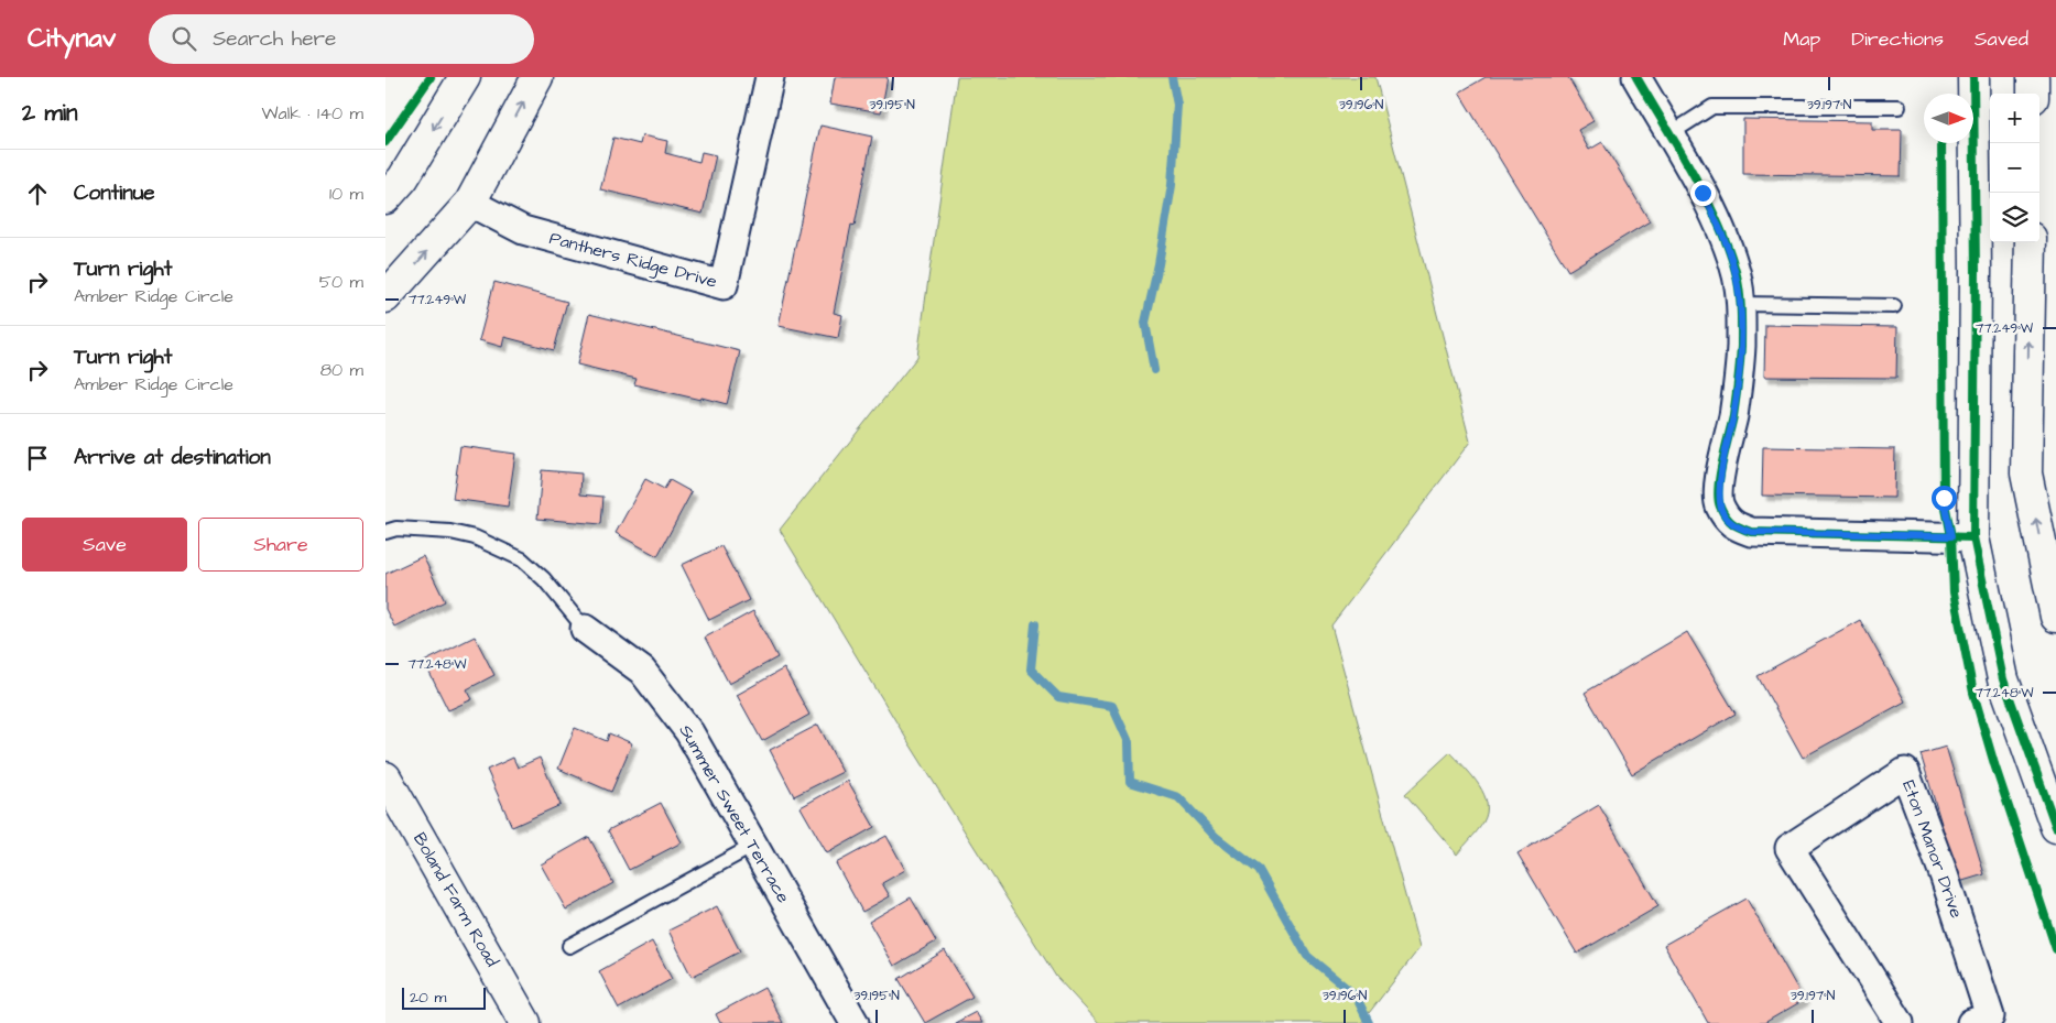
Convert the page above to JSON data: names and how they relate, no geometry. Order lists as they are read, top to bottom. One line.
{"streets":{"street":["Panthers Ridge Drive","Summer Sweet Terrace","Eton Manor Drive","Boland Farm Road"]},"scale_bar":"20 m","north":"right","page":{"header":"Citynav","search":"Search here","nav":["Map","Directions","Saved"],"heading":["2 min","Walk · 140 m"],"map_buttons":["+","−"],"list":[["Continue","10 m"],["Turn right","Amber Ridge Circle","50 m"],["Turn right","Amber Ridge Circle","80 m"],"Arrive at destination"],"buttons":["Save","Share"],"scale":"20 m"},"coordinates":["39.195°N","39.196°N","39.197°N","77.249°W","77.248°W"]}
